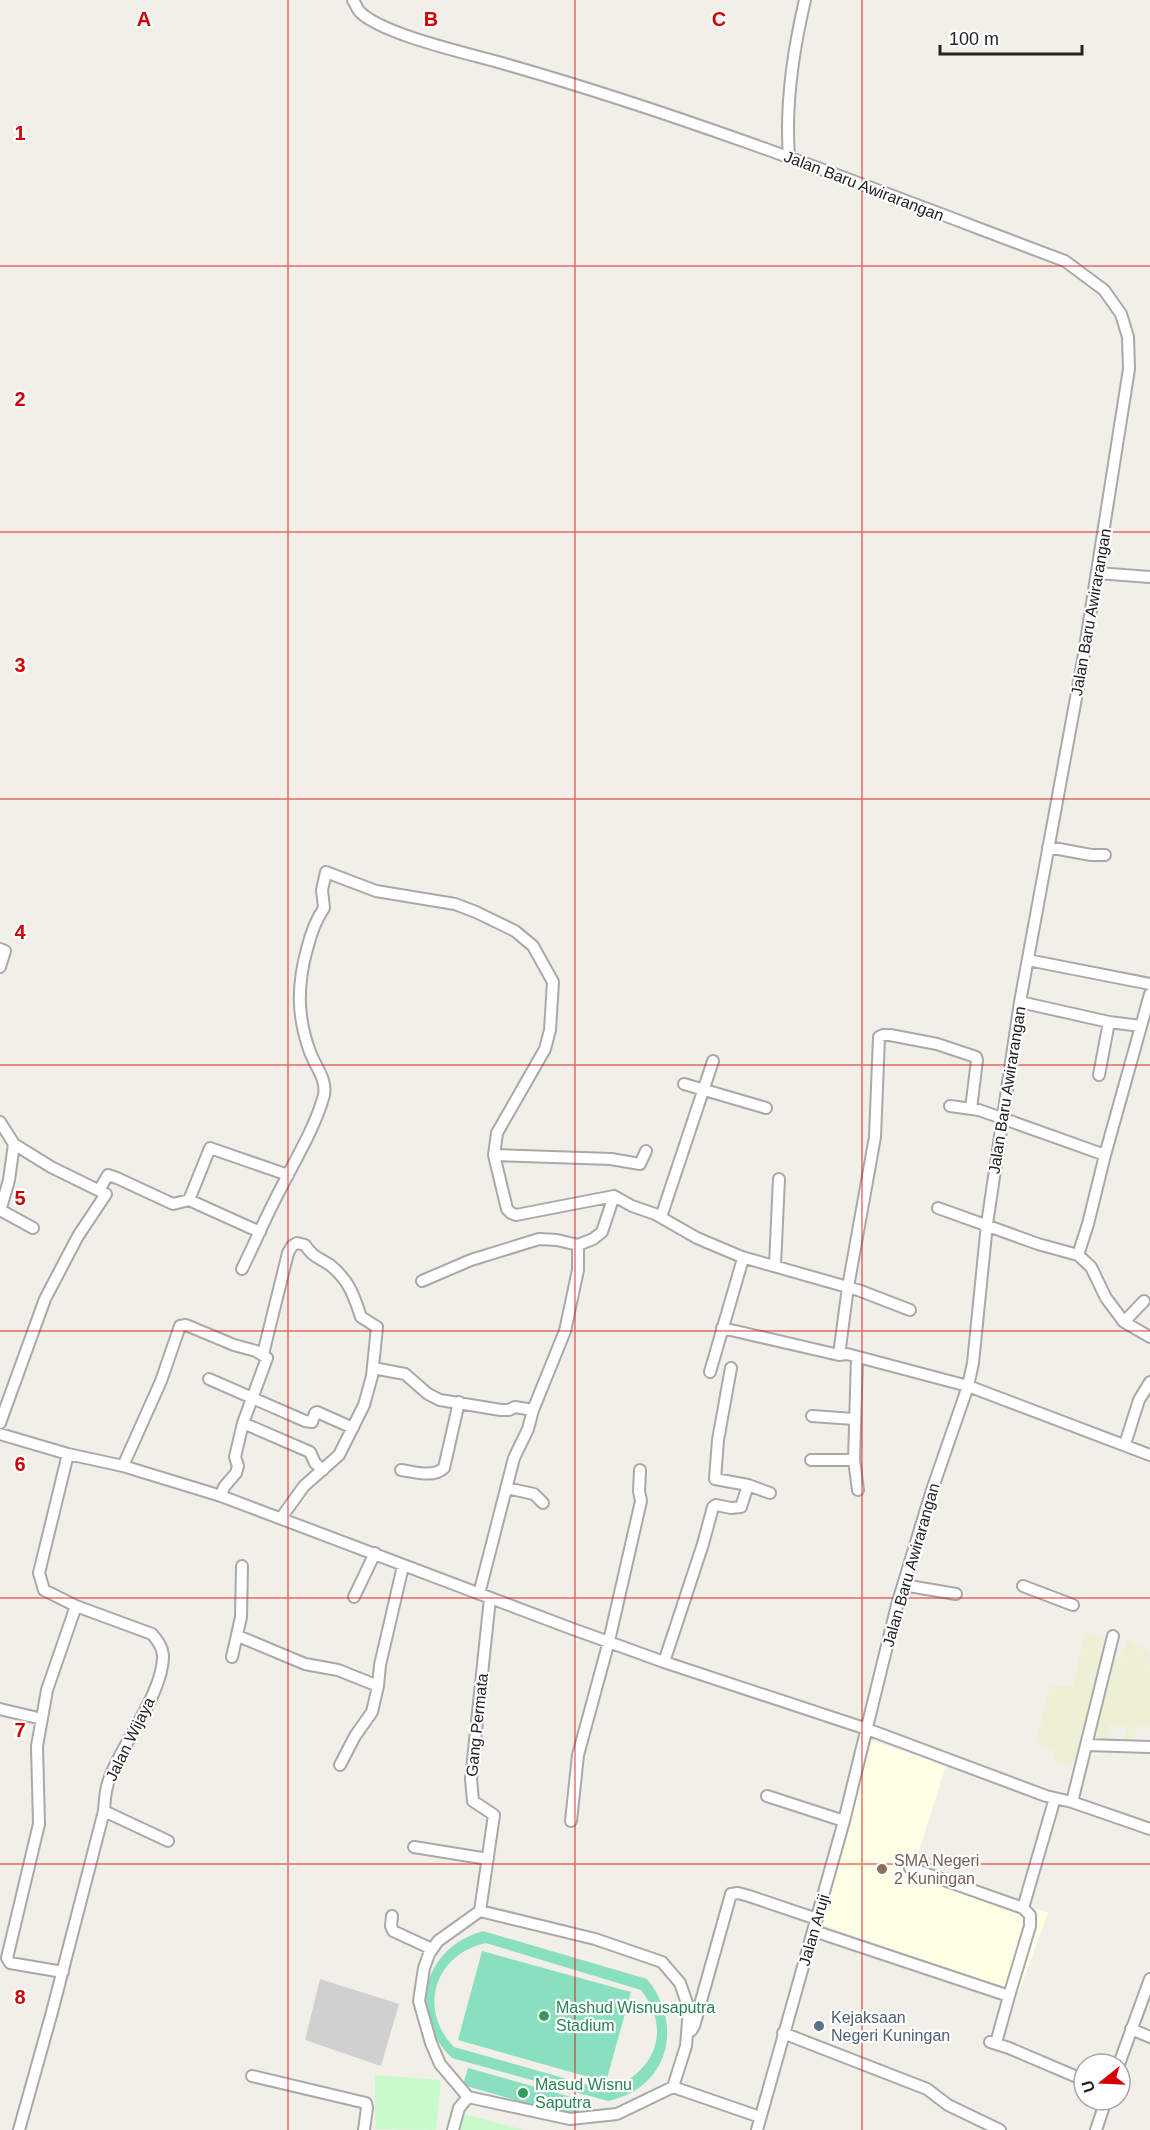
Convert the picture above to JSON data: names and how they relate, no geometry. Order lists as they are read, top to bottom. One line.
{"streets":{"street":["Jalan Baru Awirarangan","Gang Permata","Jalan Wijaya","Jalan Aruji"]},"crossings":[["Jalan Baru Awirarangan","Jalan Aruji"]],"places":["SMA Negeri 2 Kuningan","Mashud Wisnusaputra Stadium","Kejaksaan Negeri Kuningan","Masud Wisnu Saputra"],"scale_bar":"100 m","north":"left","grid":{"columns":["A","B","C"],"rows":["1","2","3","4","5","6","7","8"]}}
